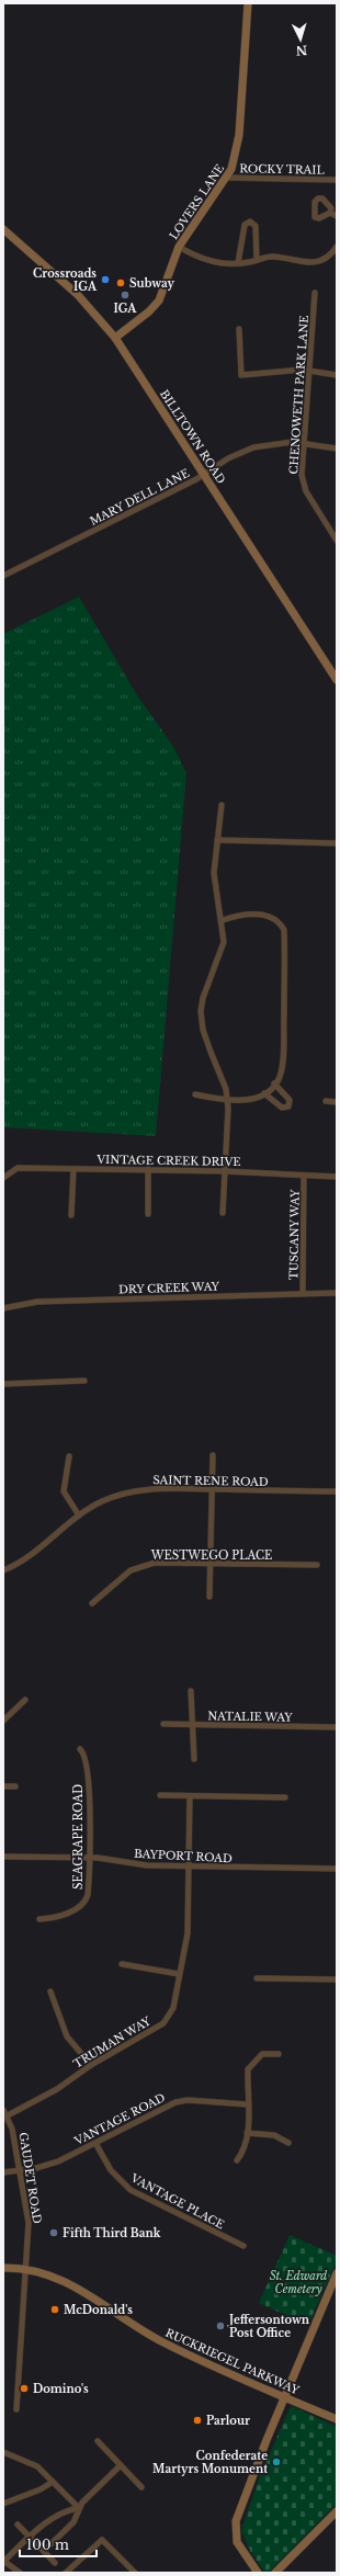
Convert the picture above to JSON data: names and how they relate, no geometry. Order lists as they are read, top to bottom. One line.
{"streets":{"main road":["LOVERS LANE","BILLTOWN ROAD","RUCKRIEGEL PARKWAY"],"street":["ROCKY TRAIL","CHENOWETH PARK LANE","MARY DELL LANE","VINTAGE CREEK DRIVE","TUSCANY WAY","DRY CREEK WAY","SAINT RENE ROAD","WESTWEGO PLACE","NATALIE WAY","SEAGRAPE ROAD","BAYPORT ROAD","TRUMAN WAY","VANTAGE ROAD","GAUDET ROAD","VANTAGE PLACE"]},"crossings":[["ROCKY TRAIL","LOVERS LANE"],["LOVERS LANE","BILLTOWN ROAD"],["CHENOWETH PARK LANE","MARY DELL LANE"],["BILLTOWN ROAD","MARY DELL LANE"],["VINTAGE CREEK DRIVE","TUSCANY WAY"],["TUSCANY WAY","DRY CREEK WAY"],["SEAGRAPE ROAD","BAYPORT ROAD"],["BAYPORT ROAD","TRUMAN WAY"],["TRUMAN WAY","GAUDET ROAD"],["VANTAGE ROAD","GAUDET ROAD"],["VANTAGE ROAD","VANTAGE PLACE"],["GAUDET ROAD","RUCKRIEGEL PARKWAY"]],"parks":["St. Edward Cemetery"],"places":["Crossroads IGA","Subway","IGA","Fifth Third Bank","McDonald's","Jeffersontown Post Office","Domino's","Parlour","Confederate Martyrs Monument"],"scale_bar":"100 m","north":"bottom"}
